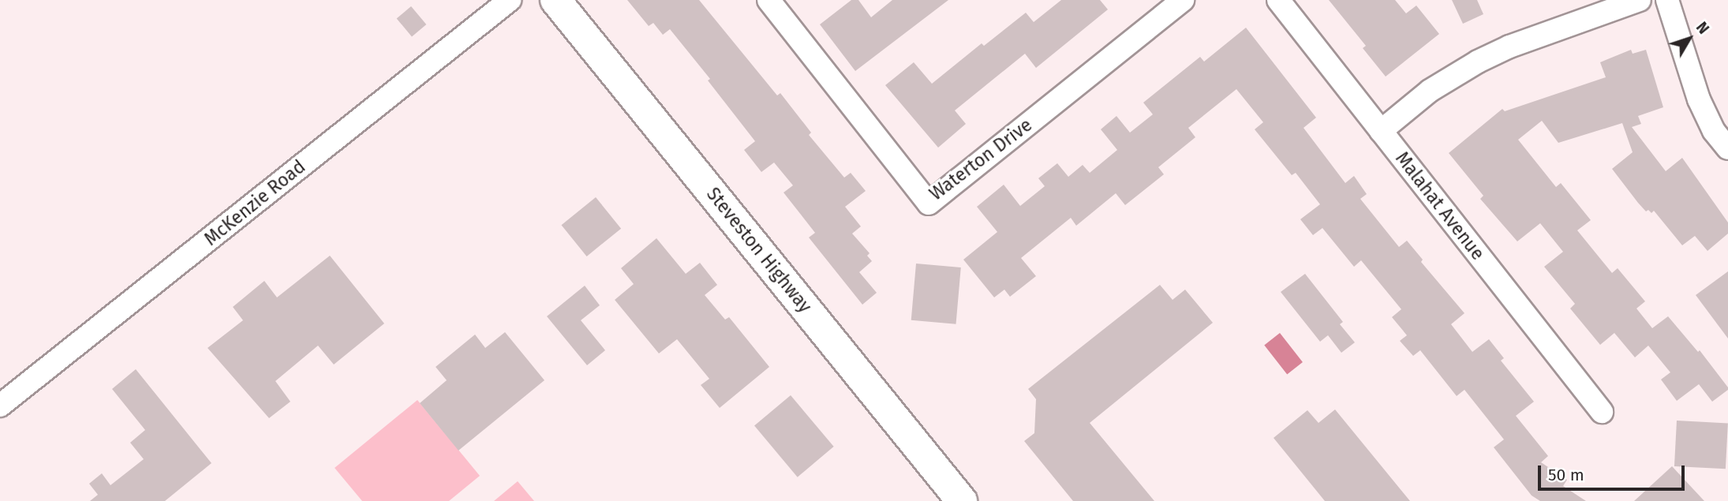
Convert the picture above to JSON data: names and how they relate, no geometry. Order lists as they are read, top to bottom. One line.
{"streets":{"main road":["Steveston Highway"],"street":["Waterton Drive","McKenzie Road","Malahat Avenue"]},"scale_bar":"50 m","north":"top right"}
